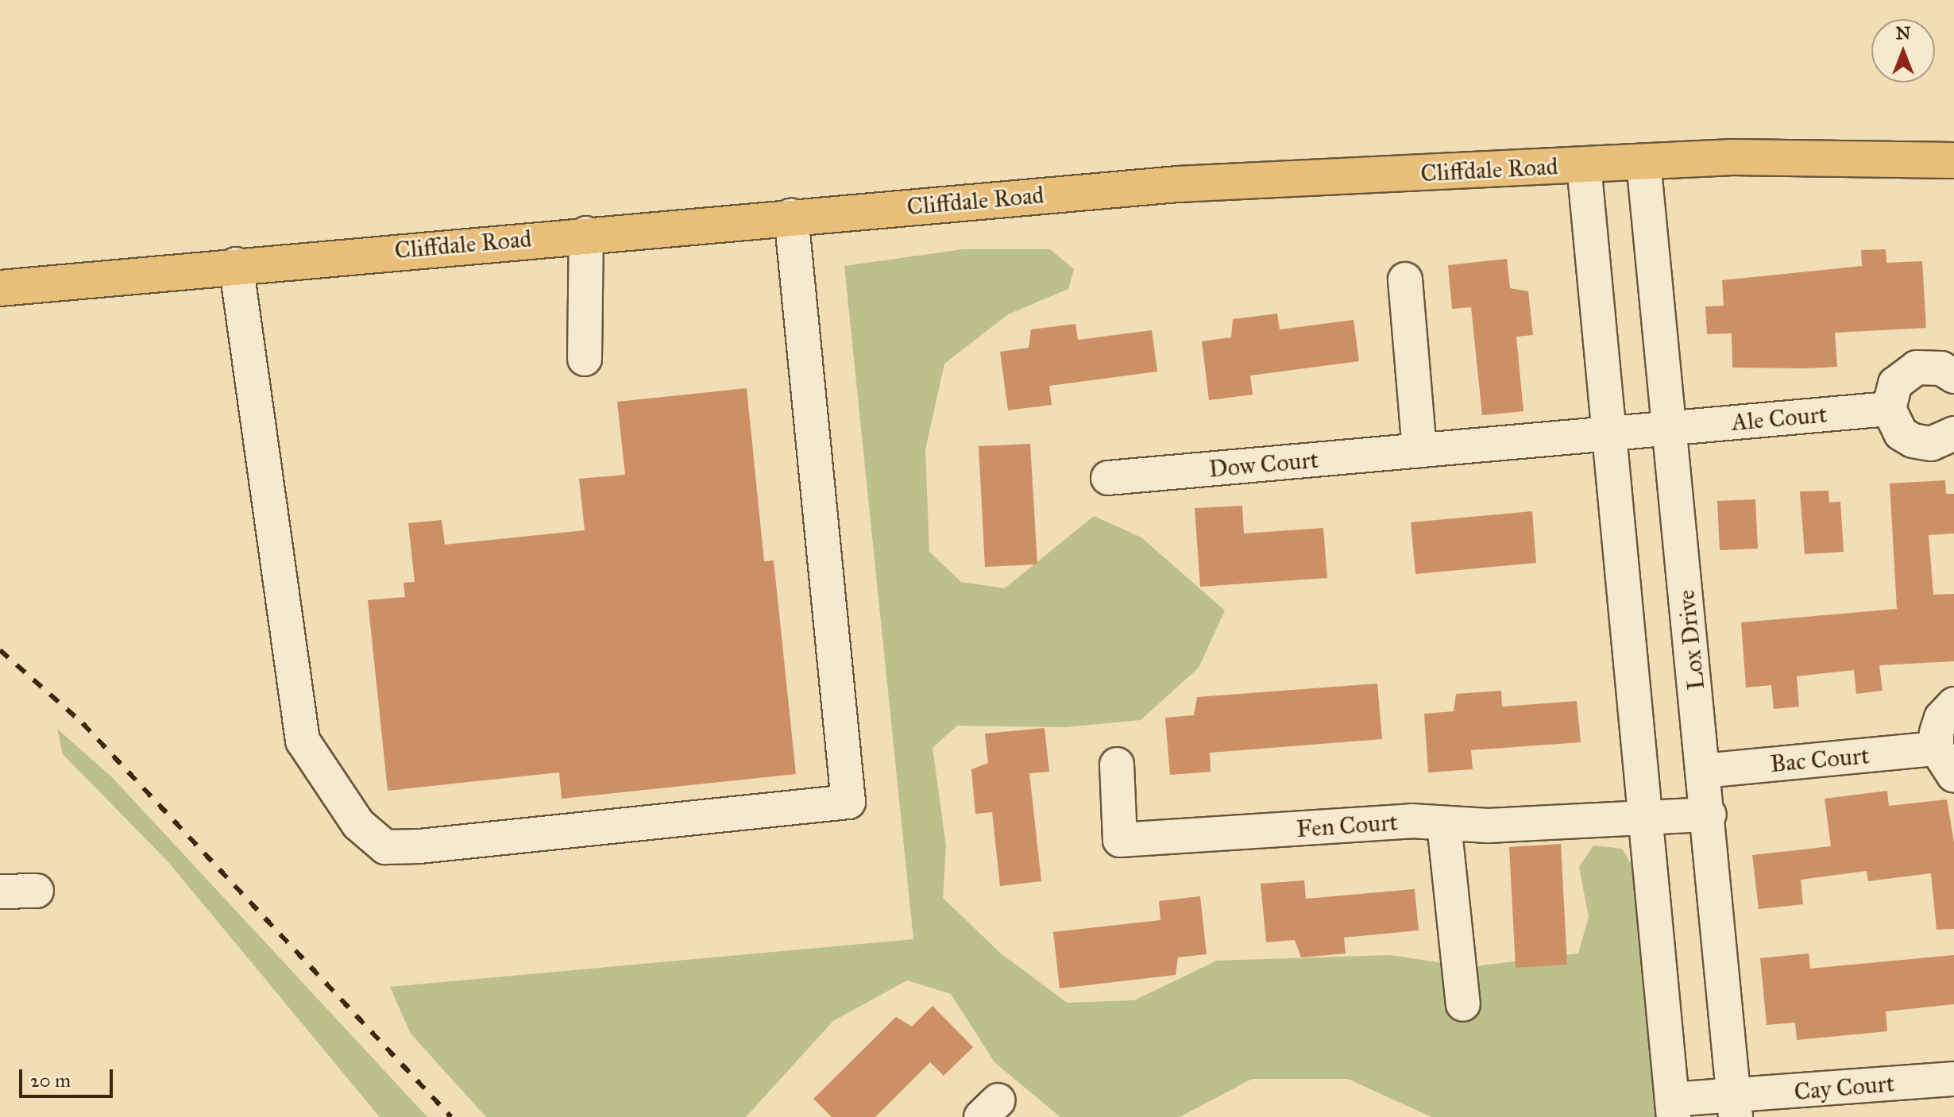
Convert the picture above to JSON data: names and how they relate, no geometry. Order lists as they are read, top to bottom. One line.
{"streets":{"main road":["Cliffdale Road"],"street":["Ale Court","Dow Court","Lox Drive","Bac Court","Fen Court","Cay Court"]},"crossings":[["Cliffdale Road","Lox Drive"],["Ale Court","Dow Court"],["Ale Court","Lox Drive"],["Lox Drive","Bac Court"],["Lox Drive","Fen Court"],["Lox Drive","Cay Court"]],"scale_bar":"20 m","north":"top"}
